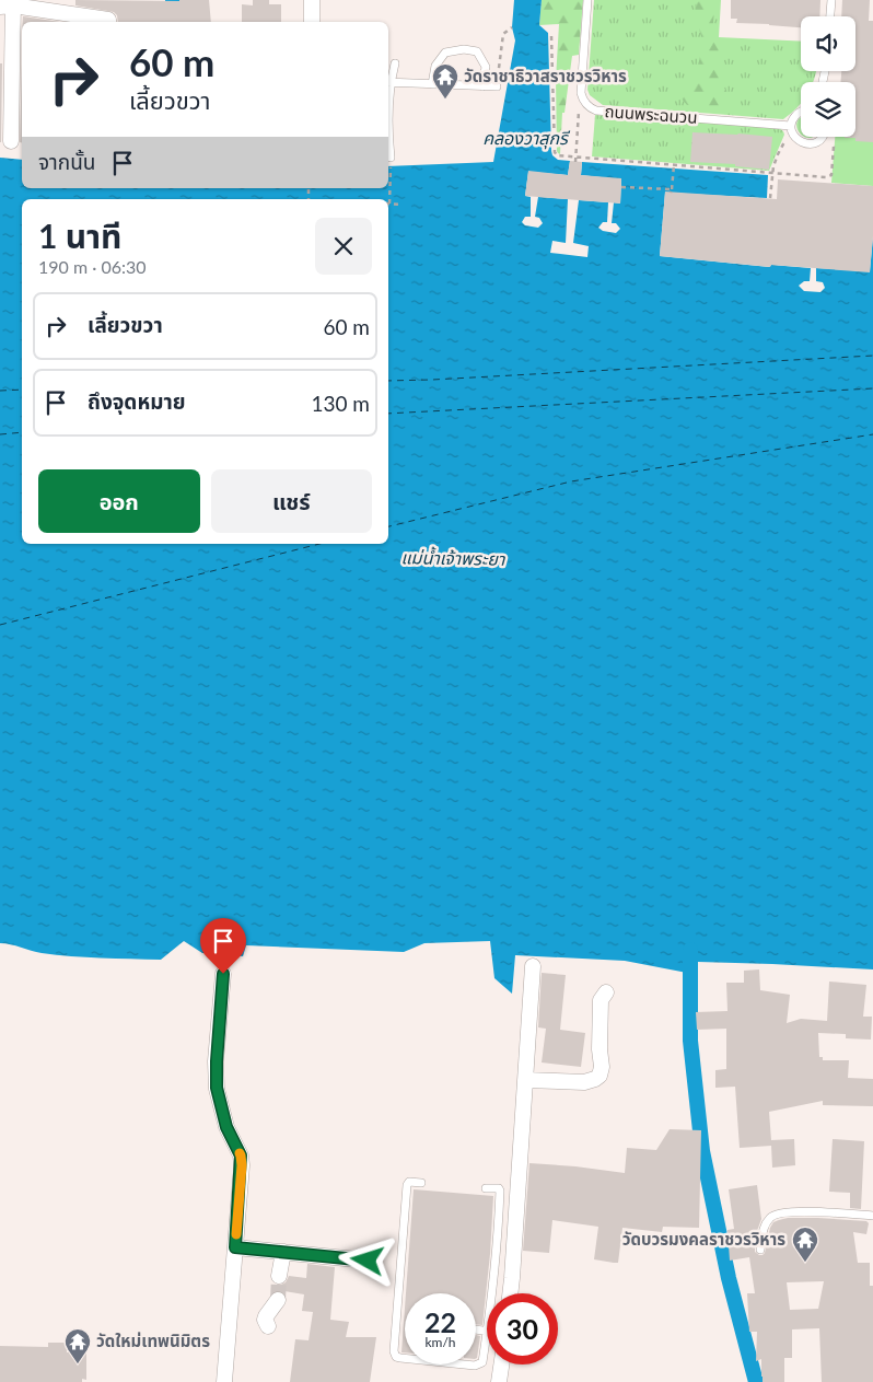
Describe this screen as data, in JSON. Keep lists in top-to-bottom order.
{
  "streets": {
    "lane": ["ถนนพระฉนวน"]
  },
  "water": ["คลองวาสุกรี", "แม่น้ำเจ้าพระยา"],
  "places": {
    "temple": ["วัดราชาธิวาสราชวรวิหาร", "วัดบวรมงคลราชวรวิหาร", "วัดใหม่เทพนิมิตร"]
  },
  "page": {
    "turn": ["60 m", "เลี้ยวขวา"],
    "then": "จากนั้น",
    "heading": ["1 นาที", "190 m · 06:30"],
    "list": [
      {
        "name": "เลี้ยวขวา",
        "value": "60 m"
      },
      {
        "name": "ถึงจุดหมาย",
        "value": "130 m"
      }
    ],
    "buttons": ["ออก", "แชร์"],
    "speed": "22 km/h",
    "limit": "30"
  }
}
